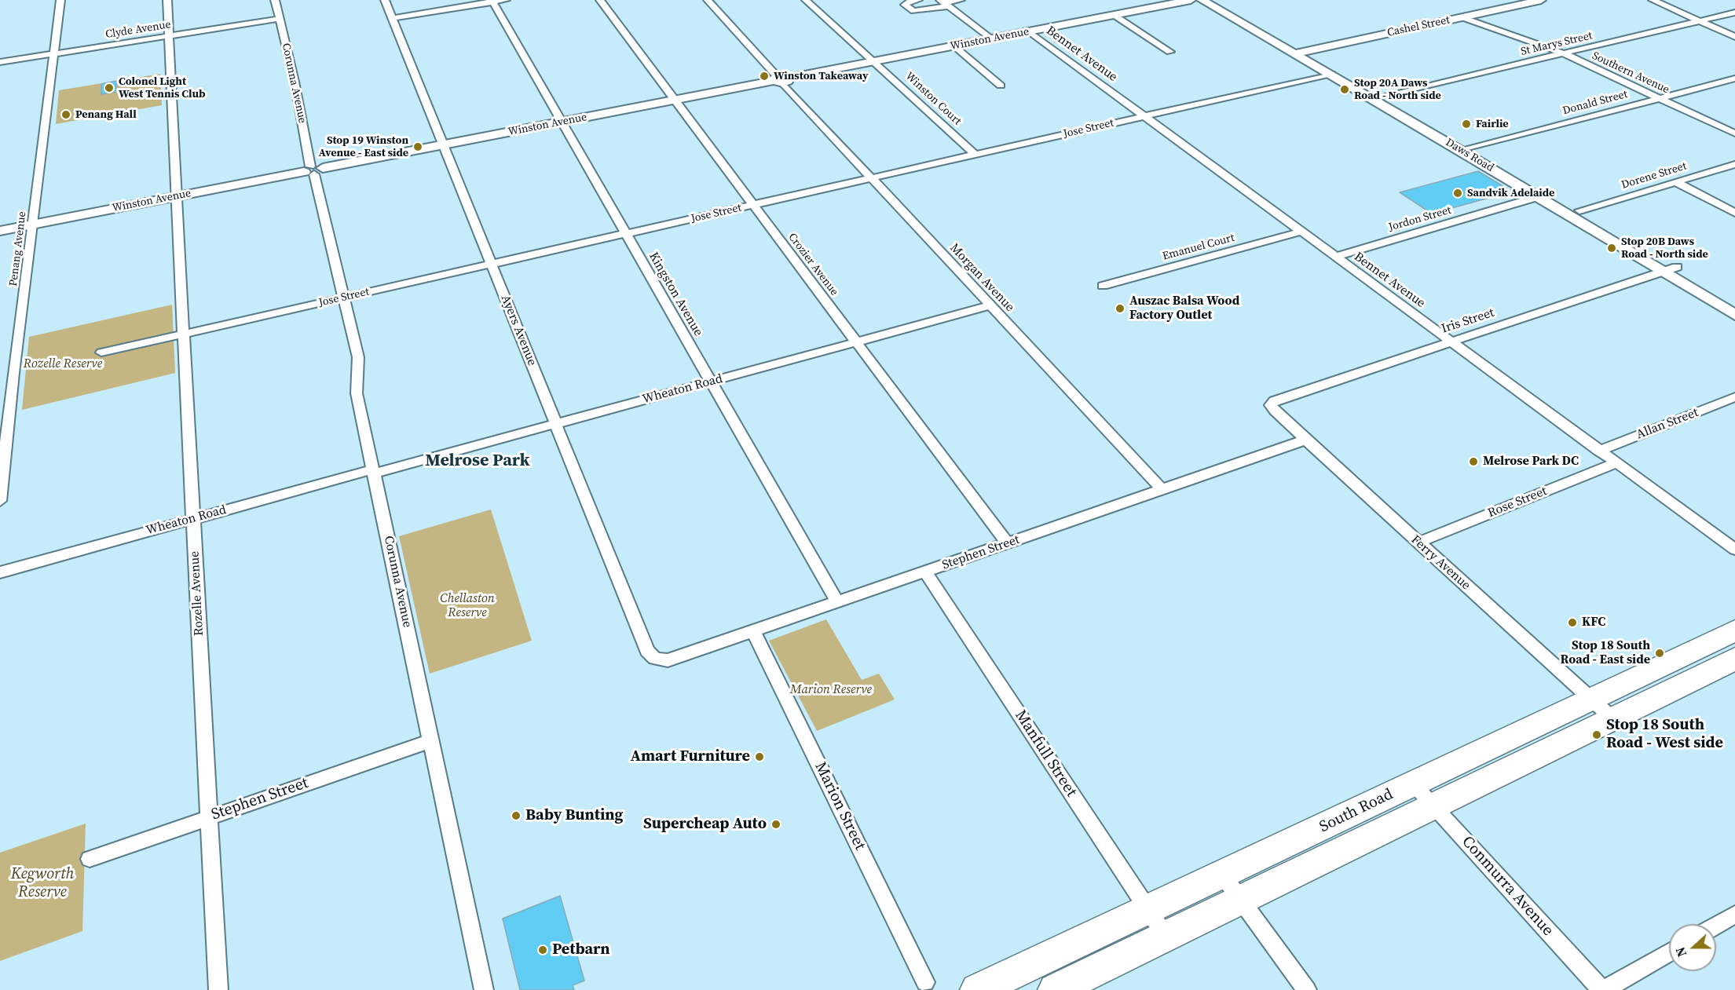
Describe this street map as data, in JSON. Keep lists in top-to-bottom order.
{
  "streets": {
    "highway": ["South Road"],
    "street": [
      "Cashel Street",
      "Clyde Avenue",
      "Winston Avenue",
      "St Marys Street",
      "Bennet Avenue",
      "Southern Avenue",
      "Corunna Avenue",
      "Winston Court",
      "Donald Street",
      "Jose Street",
      "Daws Road",
      "Dorene Street",
      "Jordon Street",
      "Emanuel Court",
      "Penang Avenue",
      "Crozier Avenue",
      "Morgan Avenue",
      "Kingston Avenue",
      "Iris Street",
      "Ayers Avenue",
      "Wheaton Road",
      "Allan Street",
      "Rose Street",
      "Stephen Street",
      "Ferry Avenue",
      "Rozelle Avenue",
      "Manfull Street",
      "Marion Street",
      "Conmurra Avenue"
    ]
  },
  "crossings": [
    ["Cashel Street", "Southern Avenue"],
    ["Cashel Street", "Daws Road"],
    ["Clyde Avenue", "Corunna Avenue"],
    ["Clyde Avenue", "Penang Avenue"],
    ["Clyde Avenue", "Rozelle Avenue"],
    ["Winston Avenue", "Bennet Avenue"],
    ["Winston Avenue", "Corunna Avenue"],
    ["Winston Avenue", "Winston Court"],
    ["Winston Avenue", "Penang Avenue"],
    ["Winston Avenue", "Crozier Avenue"],
    ["Winston Avenue", "Morgan Avenue"],
    ["Winston Avenue", "Kingston Avenue"],
    ["Winston Avenue", "Ayers Avenue"],
    ["Winston Avenue", "Rozelle Avenue"],
    ["St Marys Street", "Southern Avenue"],
    ["St Marys Street", "Daws Road"],
    ["Bennet Avenue", "Jose Street"],
    ["Bennet Avenue", "Jordon Street"],
    ["Bennet Avenue", "Emanuel Court"],
    ["Bennet Avenue", "Iris Street"],
    ["Bennet Avenue", "Allan Street"],
    ["Bennet Avenue", "Rose Street"],
    ["Southern Avenue", "Donald Street"],
    ["Corunna Avenue", "Jose Street"],
    ["Corunna Avenue", "Wheaton Road"],
    ["Corunna Avenue", "Stephen Street"],
    ["Winston Court", "Jose Street"],
    ["Donald Street", "Daws Road"],
    ["Jose Street", "Daws Road"],
    ["Jose Street", "Crozier Avenue"],
    ["Jose Street", "Morgan Avenue"],
    ["Jose Street", "Kingston Avenue"],
    ["Jose Street", "Ayers Avenue"],
    ["Jose Street", "Rozelle Avenue"],
    ["Daws Road", "Dorene Street"],
    ["Daws Road", "Jordon Street"],
    ["Daws Road", "Iris Street"],
    ["Crozier Avenue", "Wheaton Road"],
    ["Crozier Avenue", "Stephen Street"],
    ["Morgan Avenue", "Wheaton Road"],
    ["Morgan Avenue", "Stephen Street"],
    ["Kingston Avenue", "Wheaton Road"],
    ["Kingston Avenue", "Stephen Street"],
    ["Iris Street", "Ferry Avenue"],
    ["Ayers Avenue", "Wheaton Road"],
    ["Ayers Avenue", "Stephen Street"],
    ["Wheaton Road", "Rozelle Avenue"],
    ["Rose Street", "Ferry Avenue"],
    ["Stephen Street", "Ferry Avenue"],
    ["Stephen Street", "Rozelle Avenue"],
    ["Stephen Street", "Manfull Street"],
    ["Stephen Street", "Marion Street"],
    ["Ferry Avenue", "South Road"],
    ["Manfull Street", "South Road"],
    ["South Road", "Conmurra Avenue"]
  ],
  "districts": ["Melrose Park"],
  "parks": [
    "Rozelle Reserve",
    "Chellaston Reserve",
    "Marion Reserve",
    "Kegworth Reserve"
  ],
  "places": [
    "Winston Takeaway",
    "Colonel Light West Tennis Club",
    "Stop 20A Daws Road - North side",
    "Penang Hall",
    "Fairlie",
    "Stop 19 Winston Avenue - East side",
    "Sandvik Adelaide",
    "Stop 20B Daws Road - North side",
    "Auszac Balsa Wood Factory Outlet",
    "Melrose Park DC",
    "KFC",
    "Stop 18 South Road - East side",
    "Stop 18 South Road - West side",
    "Amart Furniture",
    "Baby Bunting",
    "Supercheap Auto",
    "Petbarn"
  ],
  "north": "left"
}
